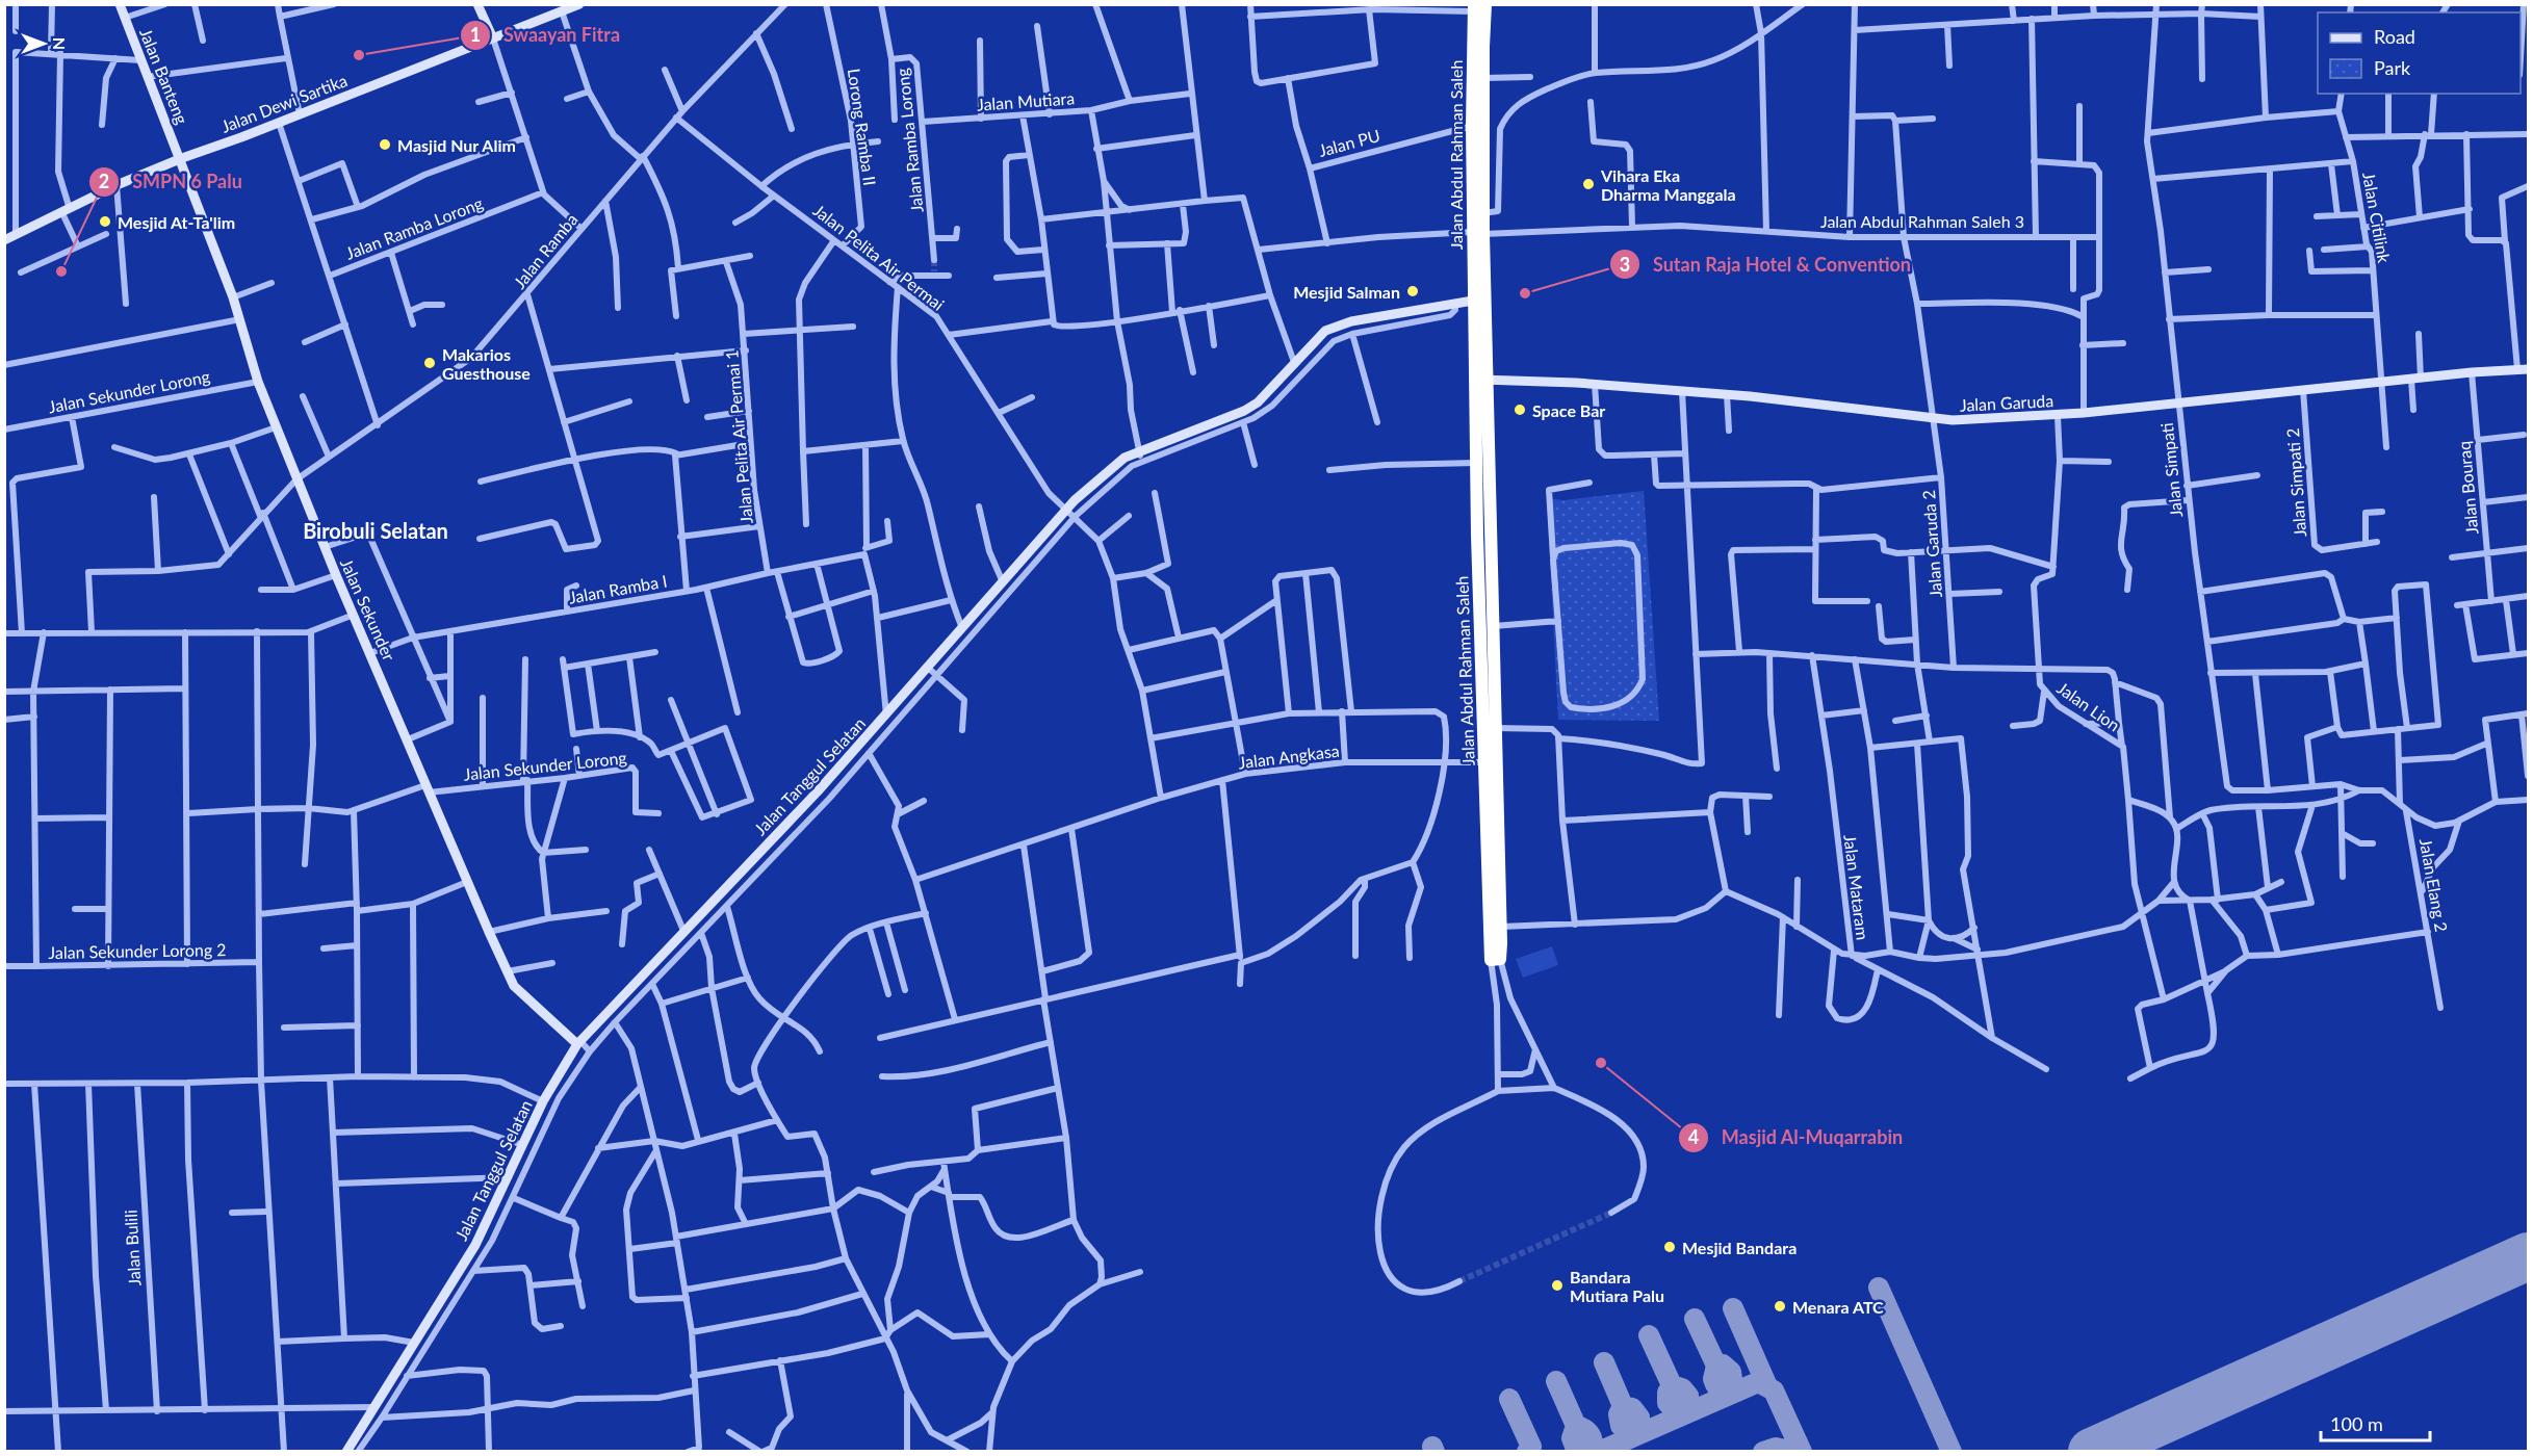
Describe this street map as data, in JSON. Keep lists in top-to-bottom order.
{
  "streets": {
    "highway": ["Jalan Abdul Rahman Saleh"],
    "street": [
      "Jalan Banteng",
      "Jalan Mutiara",
      "Jalan Dewi Sartika",
      "Lorong Ramba II",
      "Jalan Ramba Lorong",
      "Jalan PU",
      "Jalan Citilink",
      "Jalan Abdul Rahman Saleh 3",
      "Jalan Ramba",
      "Jalan Pelita Air Permai",
      "Jalan Sekunder Lorong",
      "Jalan Garuda",
      "Jalan Pelita Air Permai 1",
      "Jalan Simpati",
      "Jalan Simpati 2",
      "Jalan Bouraq",
      "Jalan Garuda 2",
      "Jalan Ramba I",
      "Jalan Sekunder",
      "Jalan Lion",
      "Jalan Angkasa",
      "Jalan Tanggul Selatan",
      "Jalan Elang 2",
      "Jalan Mataram",
      "Jalan Sekunder Lorong 2",
      "Jalan Bulili"
    ]
  },
  "crossings": [
    ["Jalan Banteng", "Jalan Dewi Sartika"],
    ["Jalan Banteng", "Jalan Sekunder"],
    ["Jalan Mutiara", "Jalan Ramba Lorong"],
    ["Jalan Dewi Sartika", "Jalan Ramba Lorong"],
    ["Jalan Dewi Sartika", "Jalan Sekunder"],
    ["Lorong Ramba II", "Jalan Pelita Air Permai"],
    ["Jalan Ramba Lorong", "Jalan Ramba"],
    ["Jalan PU", "Jalan Abdul Rahman Saleh"],
    ["Jalan Abdul Rahman Saleh", "Jalan Abdul Rahman Saleh 3"],
    ["Jalan Abdul Rahman Saleh", "Jalan Garuda"],
    ["Jalan Abdul Rahman Saleh", "Jalan Angkasa"],
    ["Jalan Abdul Rahman Saleh", "Jalan Tanggul Selatan"],
    ["Jalan Citilink", "Jalan Garuda"],
    ["Jalan Abdul Rahman Saleh 3", "Jalan Garuda 2"],
    ["Jalan Ramba", "Jalan Pelita Air Permai"],
    ["Jalan Ramba", "Jalan Sekunder"],
    ["Jalan Pelita Air Permai", "Jalan Tanggul Selatan"],
    ["Jalan Sekunder Lorong", "Jalan Sekunder"],
    ["Jalan Garuda", "Jalan Simpati"],
    ["Jalan Garuda", "Jalan Simpati 2"],
    ["Jalan Garuda", "Jalan Bouraq"],
    ["Jalan Garuda", "Jalan Garuda 2"],
    ["Jalan Sekunder", "Jalan Tanggul Selatan"]
  ],
  "districts": ["Birobuli Selatan"],
  "places": [
    "Swaayan Fitra",
    "Masjid Nur Alim",
    "Vihara Eka Dharma Manggala",
    "Mesjid At-Ta'lim",
    "SMPN 6 Palu",
    "Mesjid Salman",
    "Sutan Raja Hotel & Convention",
    "Makarios Guesthouse",
    "Space Bar",
    "Masjid Al-Muqarrabin",
    "Mesjid Bandara",
    "Bandara Mutiara Palu",
    "Menara ATC"
  ],
  "legend": ["Road", "Park"],
  "scale_bar": "100 m",
  "north": "right"
}
